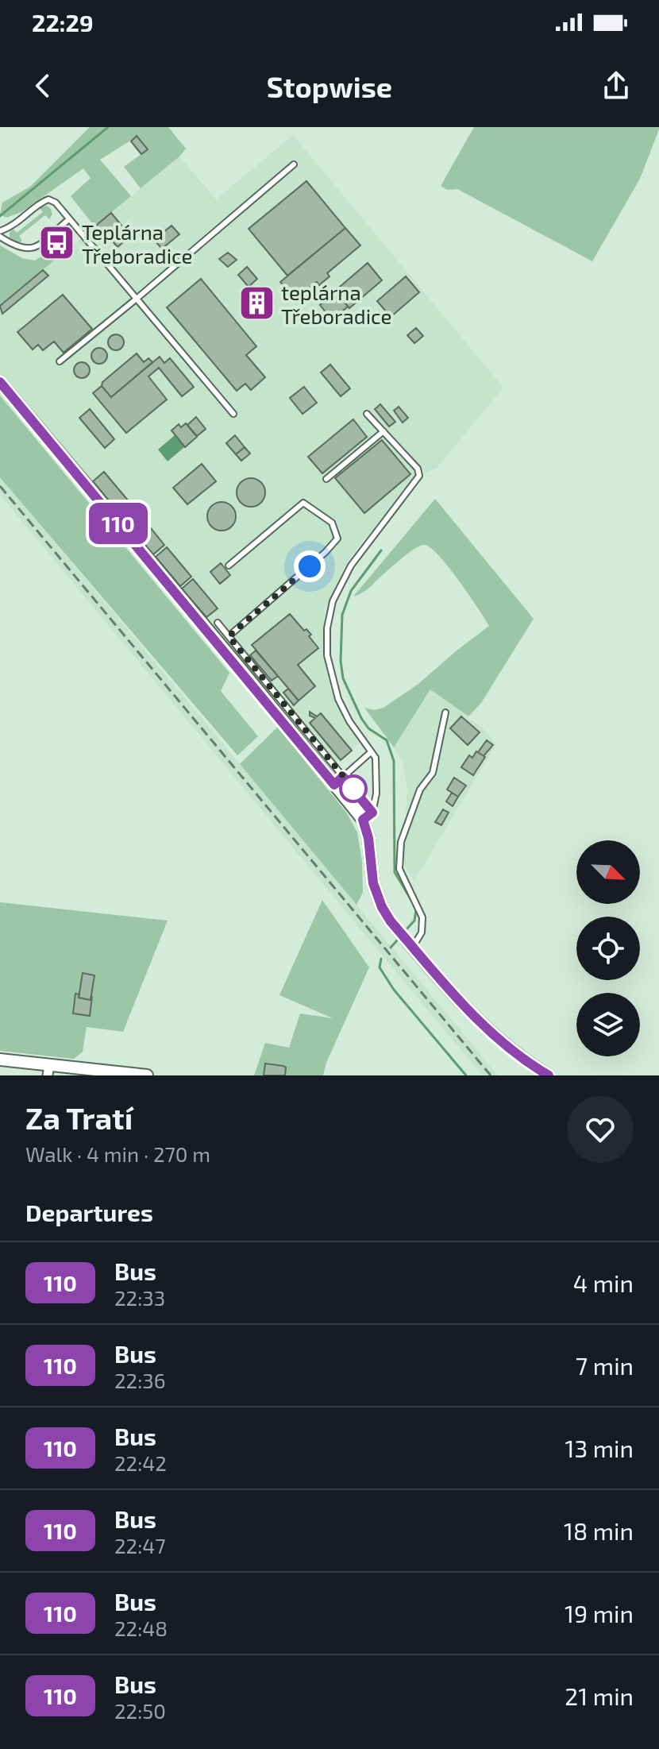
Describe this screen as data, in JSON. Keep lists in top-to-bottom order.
{
  "places": {
    "bus stop": ["Teplárna Třeboradice"],
    "building": ["teplárna Třeboradice"]
  },
  "lines": ["bus line 110"],
  "north": "bottom right",
  "page": {
    "status": "22:29",
    "header": "Stopwise",
    "on_map": "110",
    "heading": [
      ["Za Tratí", "Walk · 4 min · 270 m"],
      "Departures"
    ],
    "list": [
      {
        "mark": "110",
        "name": "Bus",
        "note": "22:33",
        "value": "4 min"
      },
      {
        "mark": "110",
        "name": "Bus",
        "note": "22:36",
        "value": "7 min"
      },
      {
        "mark": "110",
        "name": "Bus",
        "note": "22:42",
        "value": "13 min"
      },
      {
        "mark": "110",
        "name": "Bus",
        "note": "22:47",
        "value": "18 min"
      },
      {
        "mark": "110",
        "name": "Bus",
        "note": "22:48",
        "value": "19 min"
      },
      {
        "mark": "110",
        "name": "Bus",
        "note": "22:50",
        "value": "21 min"
      }
    ]
  }
}
